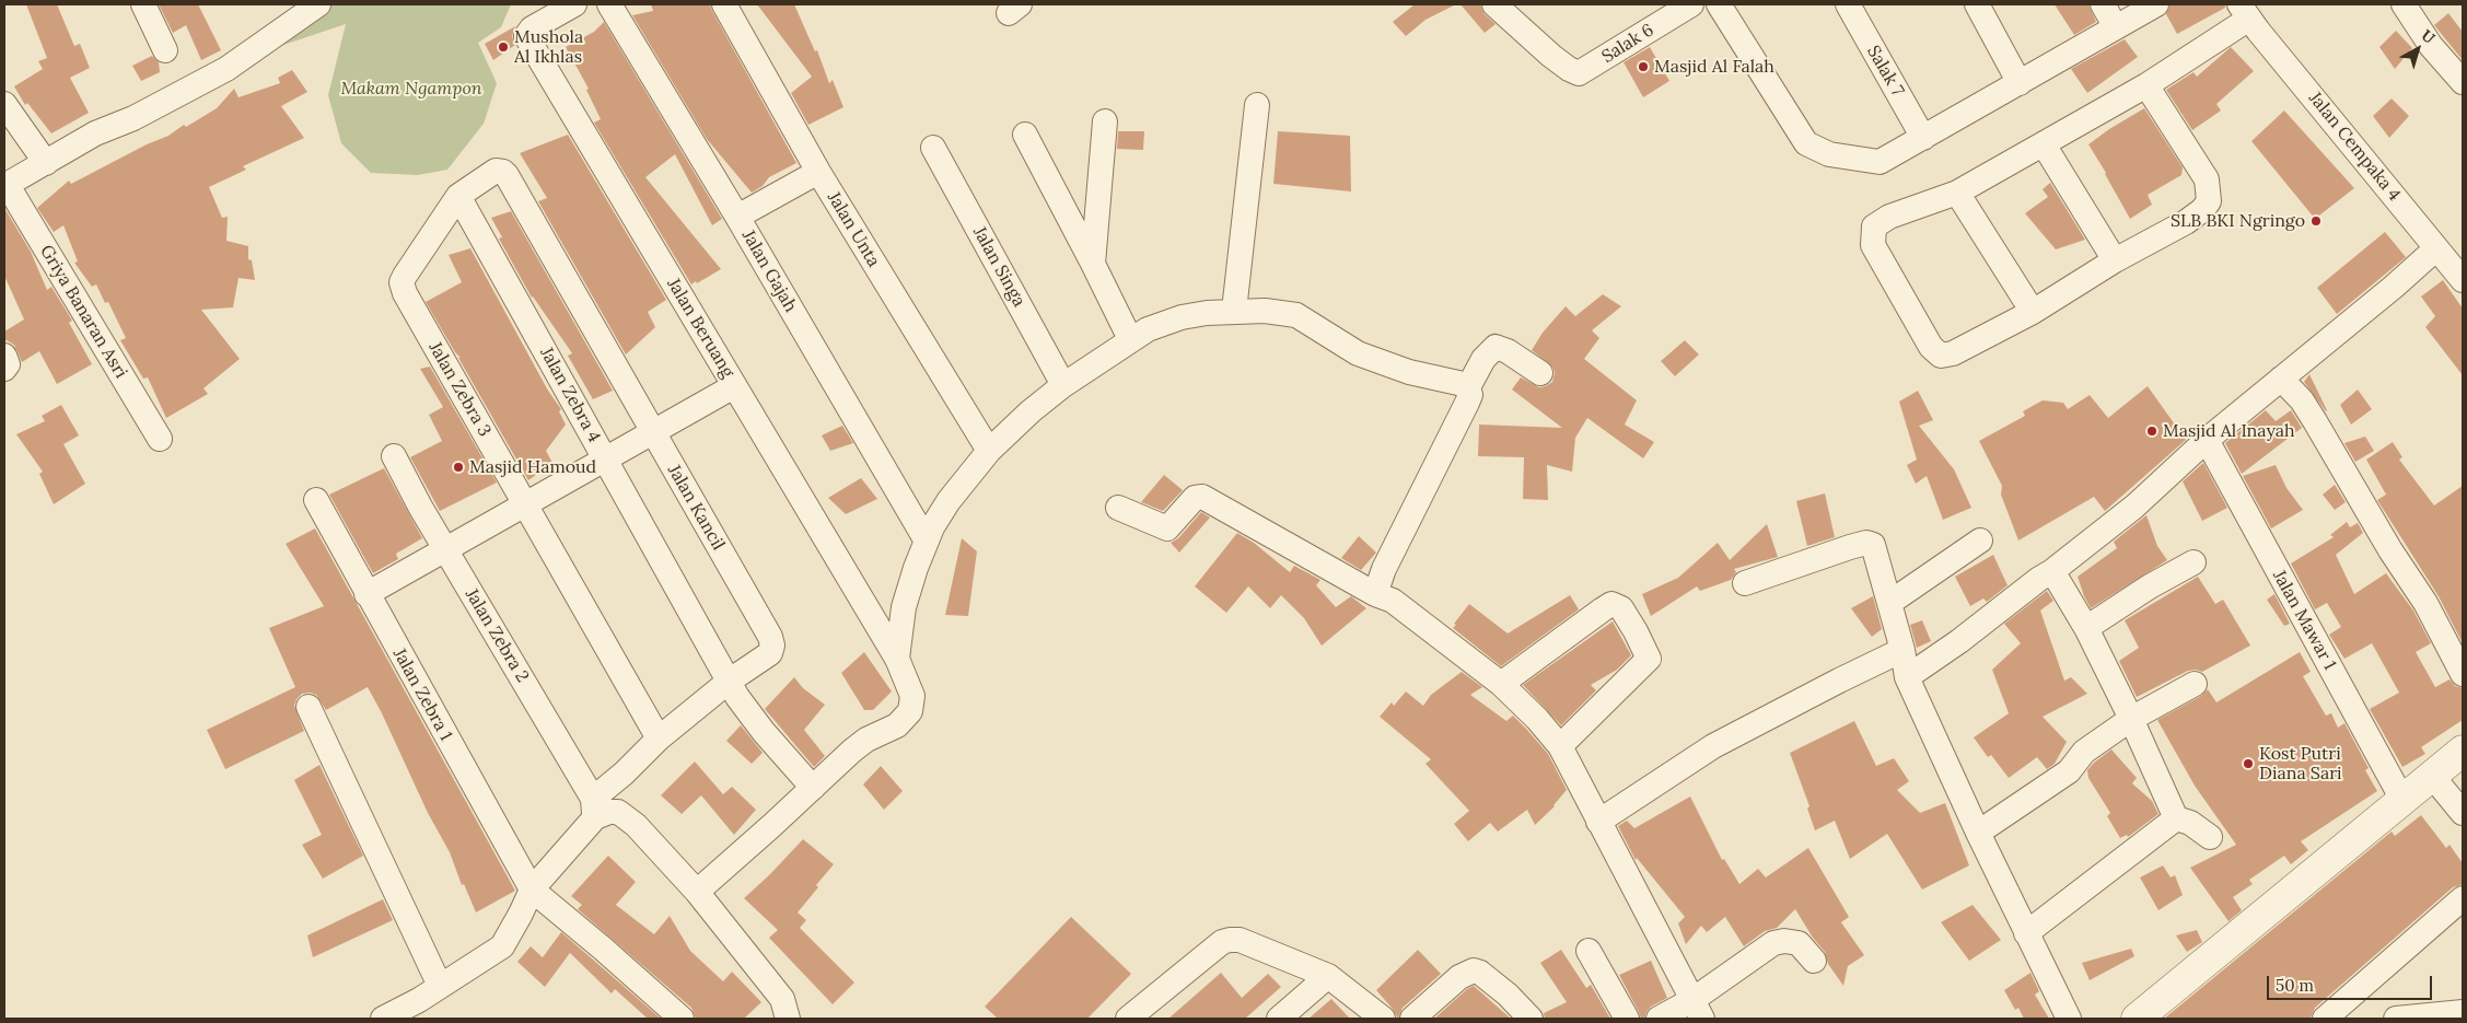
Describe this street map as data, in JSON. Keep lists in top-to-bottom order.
{
  "streets": {
    "street": [
      "Salak 6",
      "Salak 7",
      "Jalan Cempaka 4",
      "Jalan Unta",
      "Jalan Singa",
      "Jalan Gajah",
      "Griya Banaran Asri",
      "Jalan Beruang",
      "Jalan Zebra 3",
      "Jalan Zebra 4",
      "Jalan Kancil",
      "Jalan Mawar 1",
      "Jalan Zebra 2",
      "Jalan Zebra 1"
    ]
  },
  "crossings": [
    ["Jalan Beruang", "Jalan Zebra 4"],
    ["Jalan Zebra 3", "Jalan Zebra 4"],
    ["Jalan Zebra 3", "Jalan Kancil"],
    ["Jalan Zebra 4", "Jalan Kancil"],
    ["Jalan Kancil", "Jalan Zebra 2"],
    ["Jalan Kancil", "Jalan Zebra 1"]
  ],
  "parks": ["Makam Ngampon"],
  "places": [
    "Mushola Al Ikhlas",
    "Masjid Al Falah",
    "SLB BKI Ngringo",
    "Masjid Al Inayah",
    "Masjid Hamoud",
    "Kost Putri Diana Sari"
  ],
  "scale_bar": "50 m",
  "north": "top right"
}
